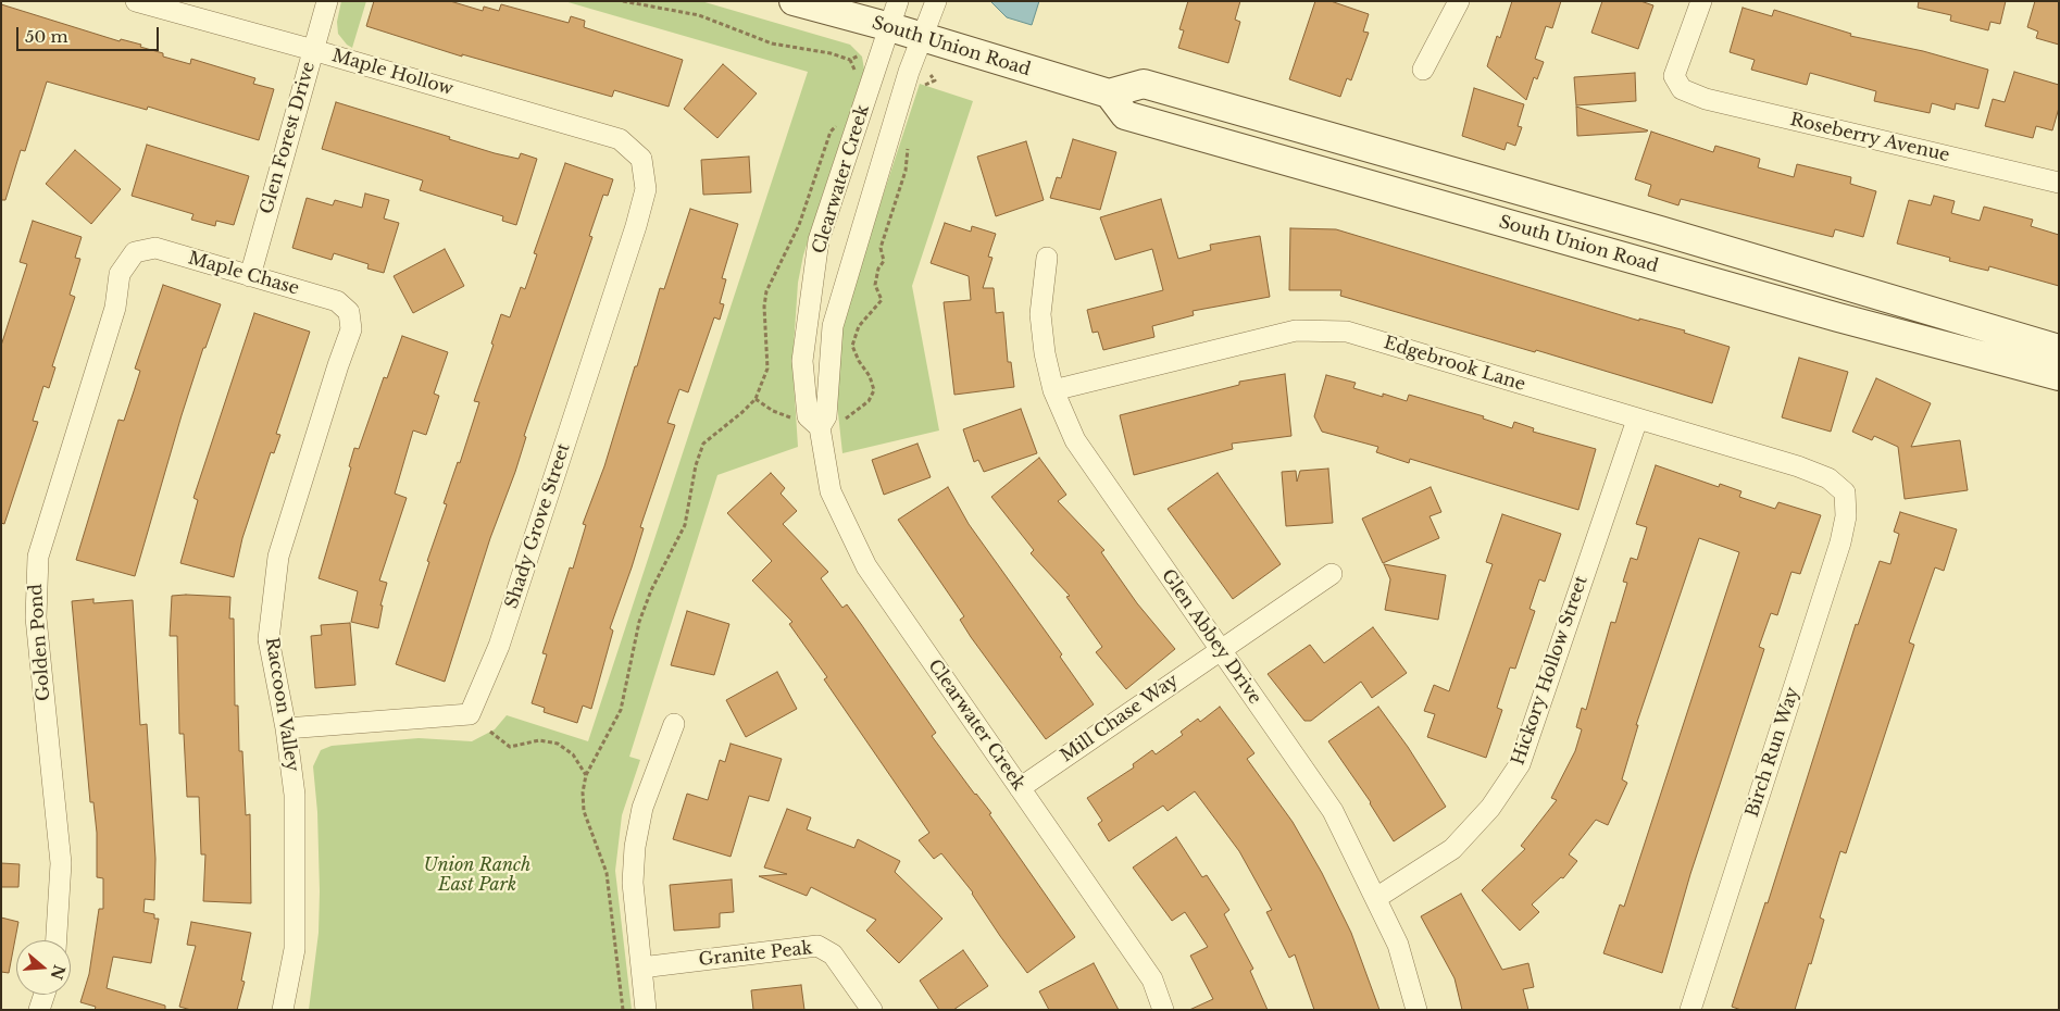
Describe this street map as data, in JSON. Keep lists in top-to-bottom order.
{
  "streets": {
    "street": [
      "South Union Road",
      "Maple Hollow",
      "Glen Forest Drive",
      "Roseberry Avenue",
      "Clearwater Creek",
      "Maple Chase",
      "Edgebrook Lane",
      "Shady Grove Street",
      "Glen Abbey Drive",
      "Golden Pond",
      "Hickory Hollow Street",
      "Raccoon Valley",
      "Mill Chase Way",
      "Birch Run Way",
      "Granite Peak"
    ]
  },
  "crossings": [
    ["South Union Road", "Clearwater Creek"],
    ["Maple Hollow", "Glen Forest Drive"],
    ["Maple Hollow", "Shady Grove Street"],
    ["Glen Forest Drive", "Maple Chase"],
    ["Clearwater Creek", "Mill Chase Way"],
    ["Maple Chase", "Golden Pond"],
    ["Maple Chase", "Raccoon Valley"],
    ["Edgebrook Lane", "Glen Abbey Drive"],
    ["Edgebrook Lane", "Hickory Hollow Street"],
    ["Edgebrook Lane", "Birch Run Way"],
    ["Shady Grove Street", "Raccoon Valley"],
    ["Glen Abbey Drive", "Hickory Hollow Street"],
    ["Glen Abbey Drive", "Mill Chase Way"]
  ],
  "parks": ["Union Ranch East Park"],
  "scale_bar": "50 m",
  "north": "right"
}
